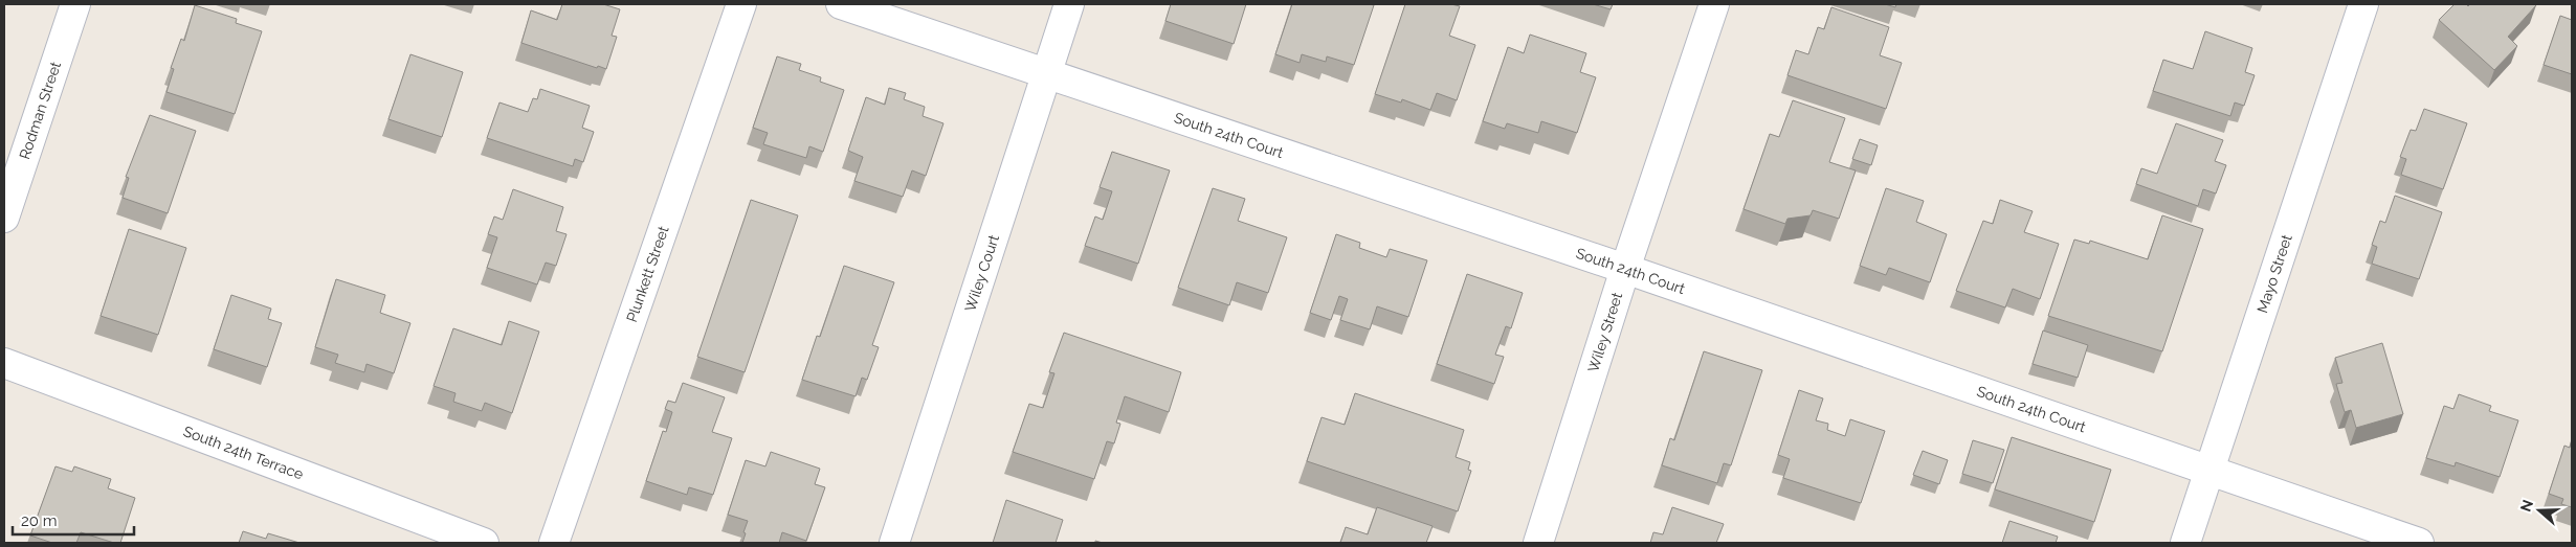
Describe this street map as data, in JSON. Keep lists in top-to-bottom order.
{
  "streets": {
    "street": [
      "Rodman Street",
      "South 24th Court",
      "Mayo Street",
      "Plunkett Street",
      "Wiley Court",
      "Wiley Street",
      "South 24th Terrace"
    ]
  },
  "crossings": [
    ["South 24th Court", "Mayo Street"],
    ["South 24th Court", "Wiley Court"],
    ["South 24th Court", "Wiley Street"]
  ],
  "scale_bar": "20 m",
  "north": "left"
}
